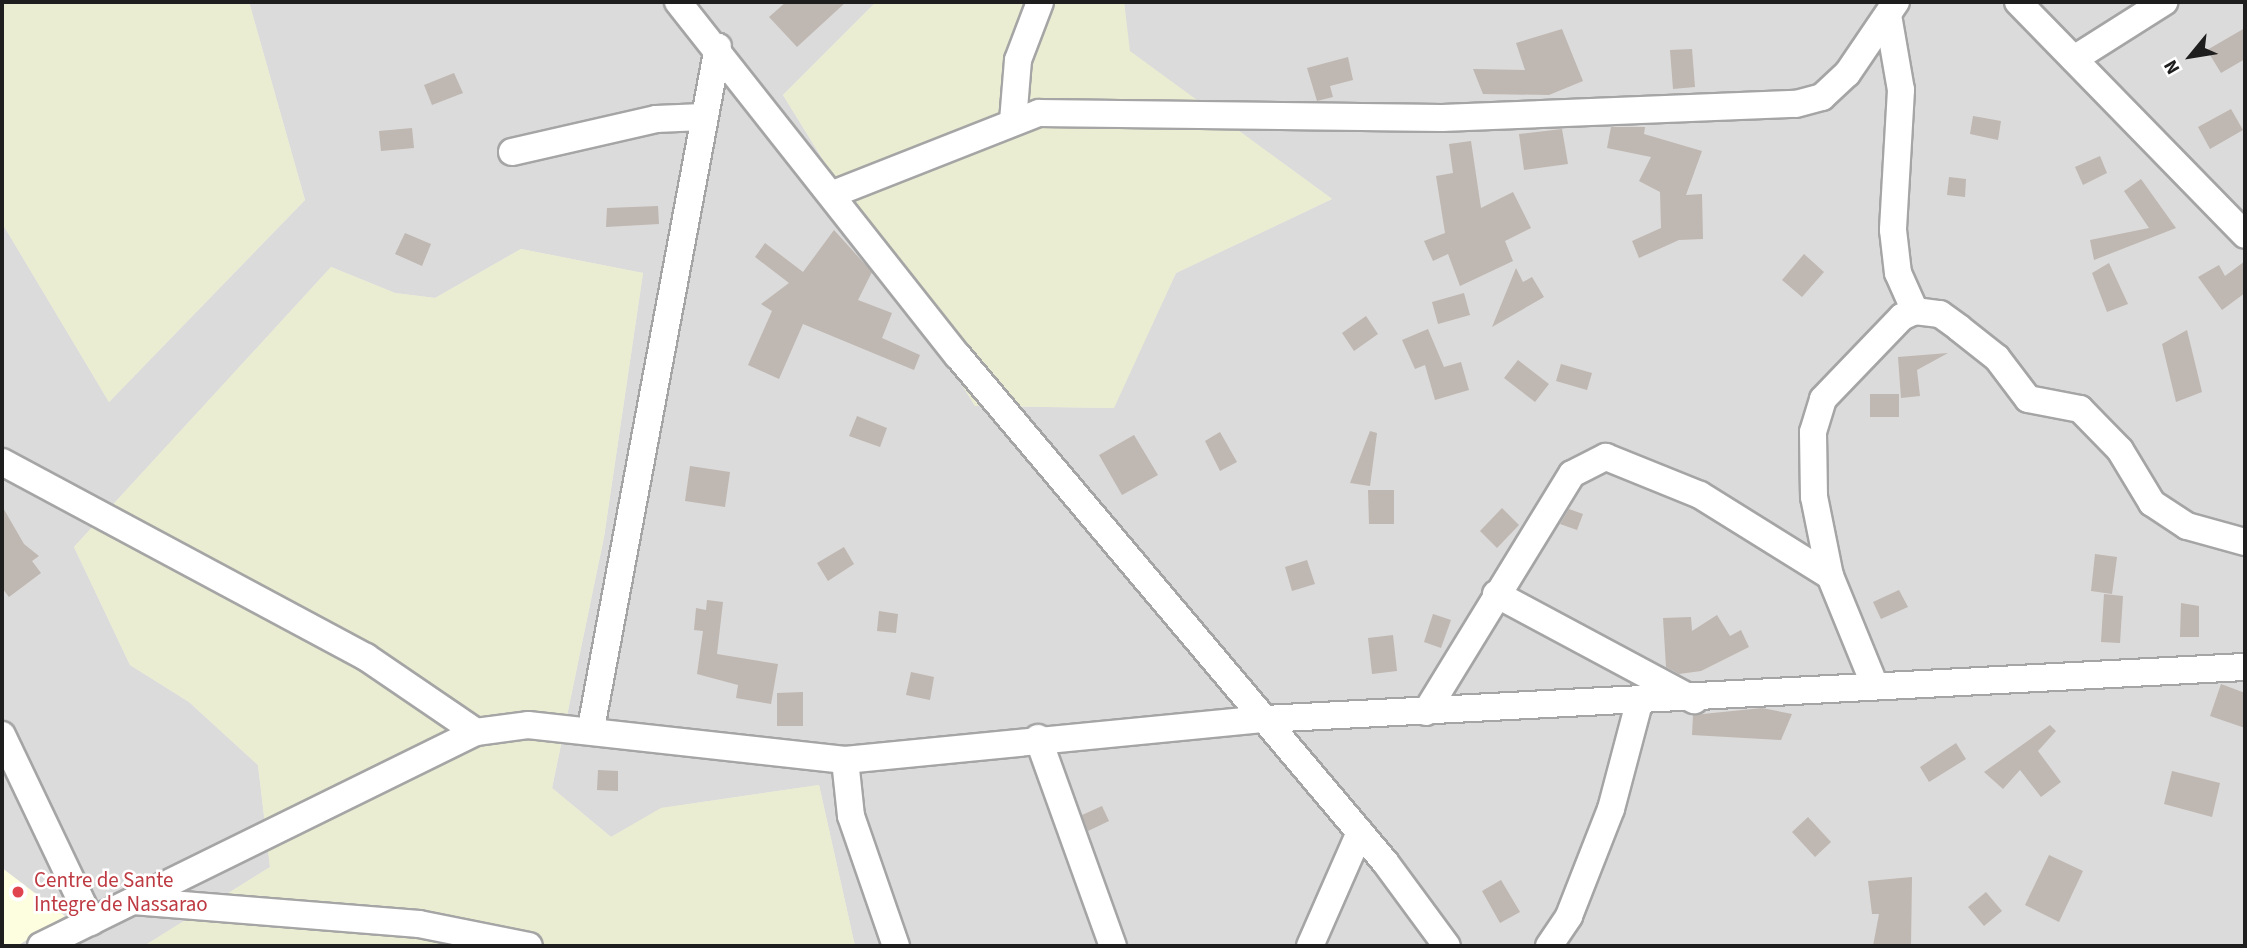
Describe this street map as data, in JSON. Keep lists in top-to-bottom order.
{
  "places": ["Centre de Sante Integre de Nassarao"],
  "north": "bottom left"
}
